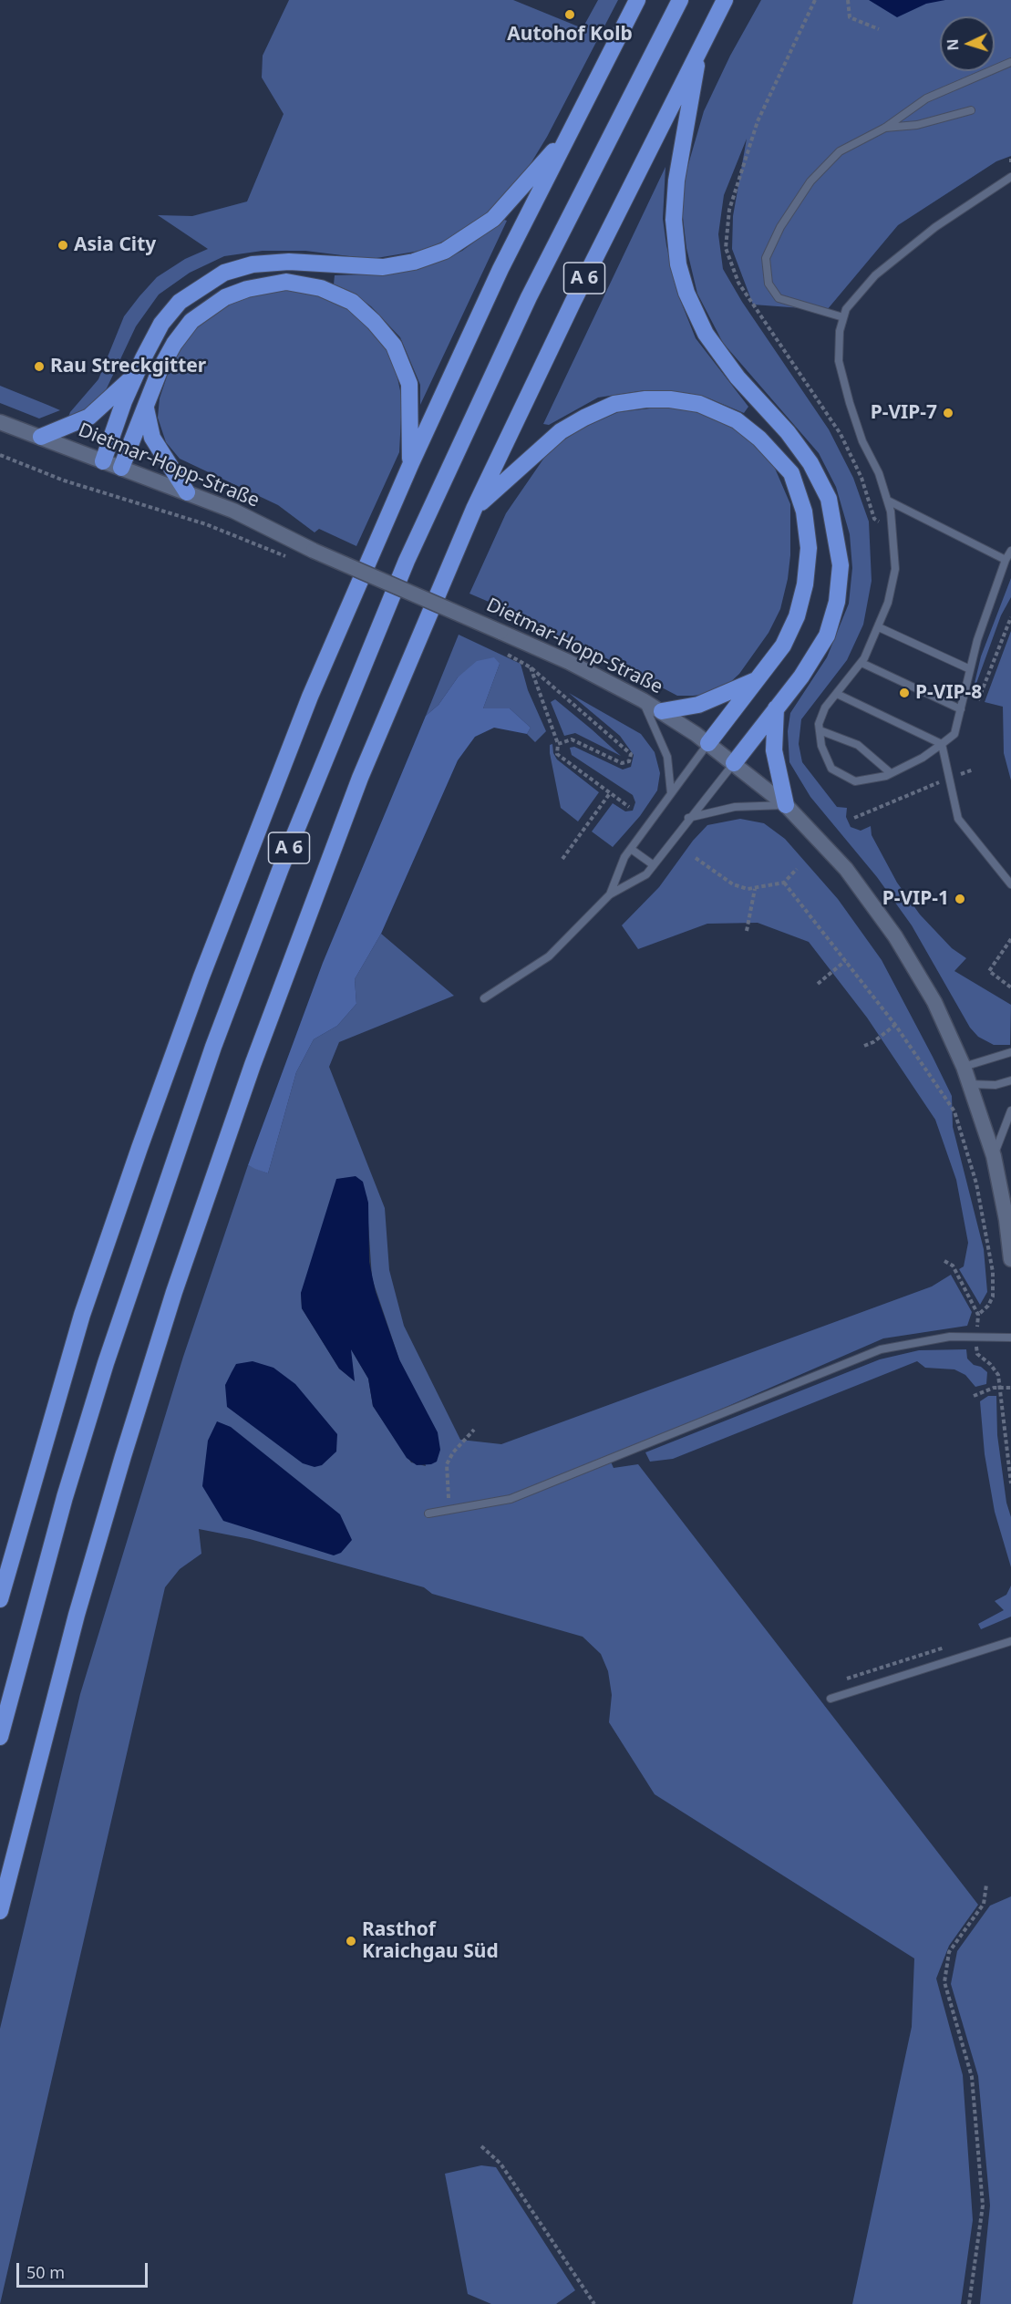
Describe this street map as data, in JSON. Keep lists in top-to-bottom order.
{
  "streets": {
    "highway": ["A 6"],
    "street": ["Dietmar-Hopp-Straße"]
  },
  "places": [
    "Autohof Kolb",
    "Asia City",
    "Rau Streckgitter",
    "P-VIP-7",
    "P-VIP-8",
    "P-VIP-1",
    "Rasthof Kraichgau Süd"
  ],
  "scale_bar": "50 m",
  "north": "left"
}
